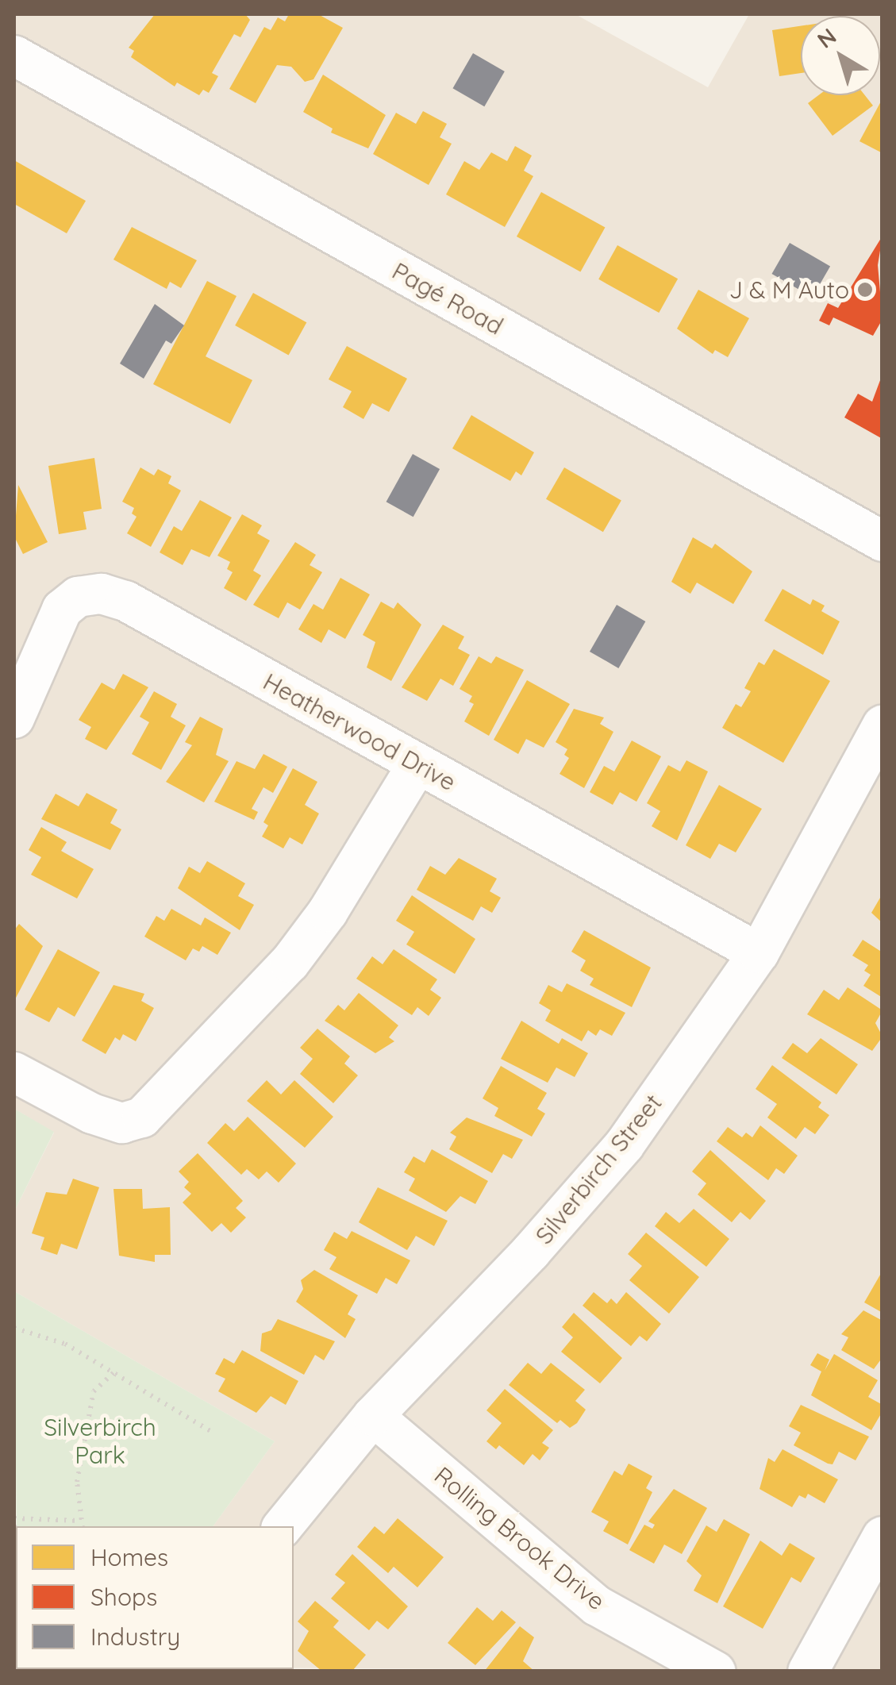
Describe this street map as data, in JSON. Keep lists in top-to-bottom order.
{
  "streets": {
    "street": [
      "Pagé Road",
      "Heatherwood Drive",
      "Silverbirch Street",
      "Rolling Brook Drive"
    ]
  },
  "crossings": [
    ["Heatherwood Drive", "Silverbirch Street"],
    ["Silverbirch Street", "Rolling Brook Drive"]
  ],
  "parks": ["Silverbirch Park"],
  "places": ["J & M Auto"],
  "legend": ["Homes", "Shops", "Industry"],
  "north": "top left"
}
